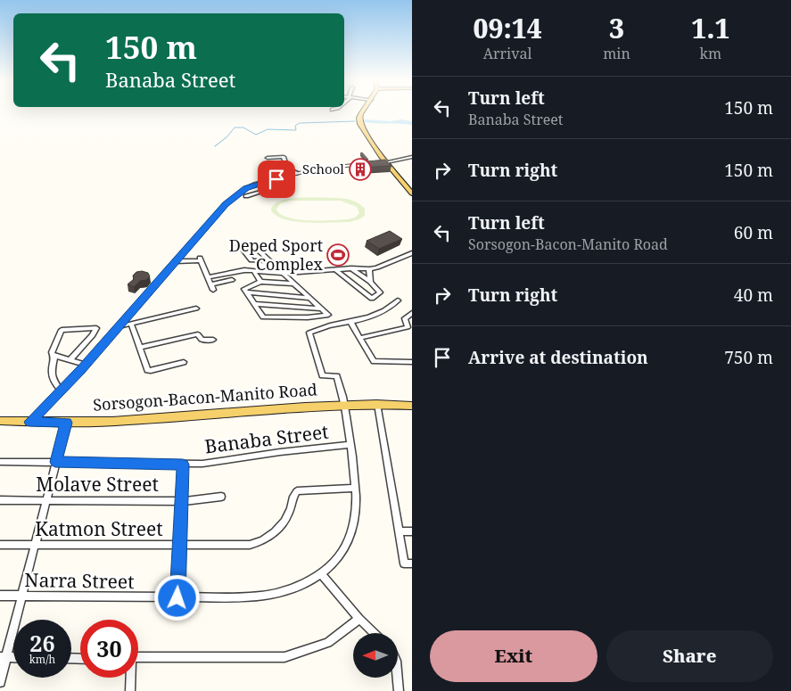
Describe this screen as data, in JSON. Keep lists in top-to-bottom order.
{
  "streets": {
    "main road": ["Sorsogon-Bacon-Manito Road"],
    "street": [
      "Banaba Street",
      "Molave Street",
      "Katmon Street",
      "Narra Street"
    ]
  },
  "crossings": [
    ["Sorsogon-Bacon-Manito Road", "Narra Street"],
    ["Banaba Street", "Narra Street"],
    ["Katmon Street", "Narra Street"]
  ],
  "places": {
    "building": ["School"],
    "sports": ["Deped Sport Complex"]
  },
  "north": "left",
  "page": {
    "eta": [
      "09:14",
      "Arrival",
      "3",
      "min",
      "1.1",
      "km"
    ],
    "turn": ["150 m", "Banaba Street"],
    "list": [
      {
        "name": "Turn left",
        "note": "Banaba Street",
        "value": "150 m"
      },
      {
        "name": "Turn right",
        "value": "150 m"
      },
      {
        "name": "Turn left",
        "note": "Sorsogon-Bacon-Manito Road",
        "value": "60 m"
      },
      {
        "name": "Turn right",
        "value": "40 m"
      },
      {
        "name": "Arrive at destination",
        "value": "750 m"
      }
    ],
    "speed": "26 km/h",
    "limit": "30",
    "buttons": ["Exit", "Share"]
  }
}
